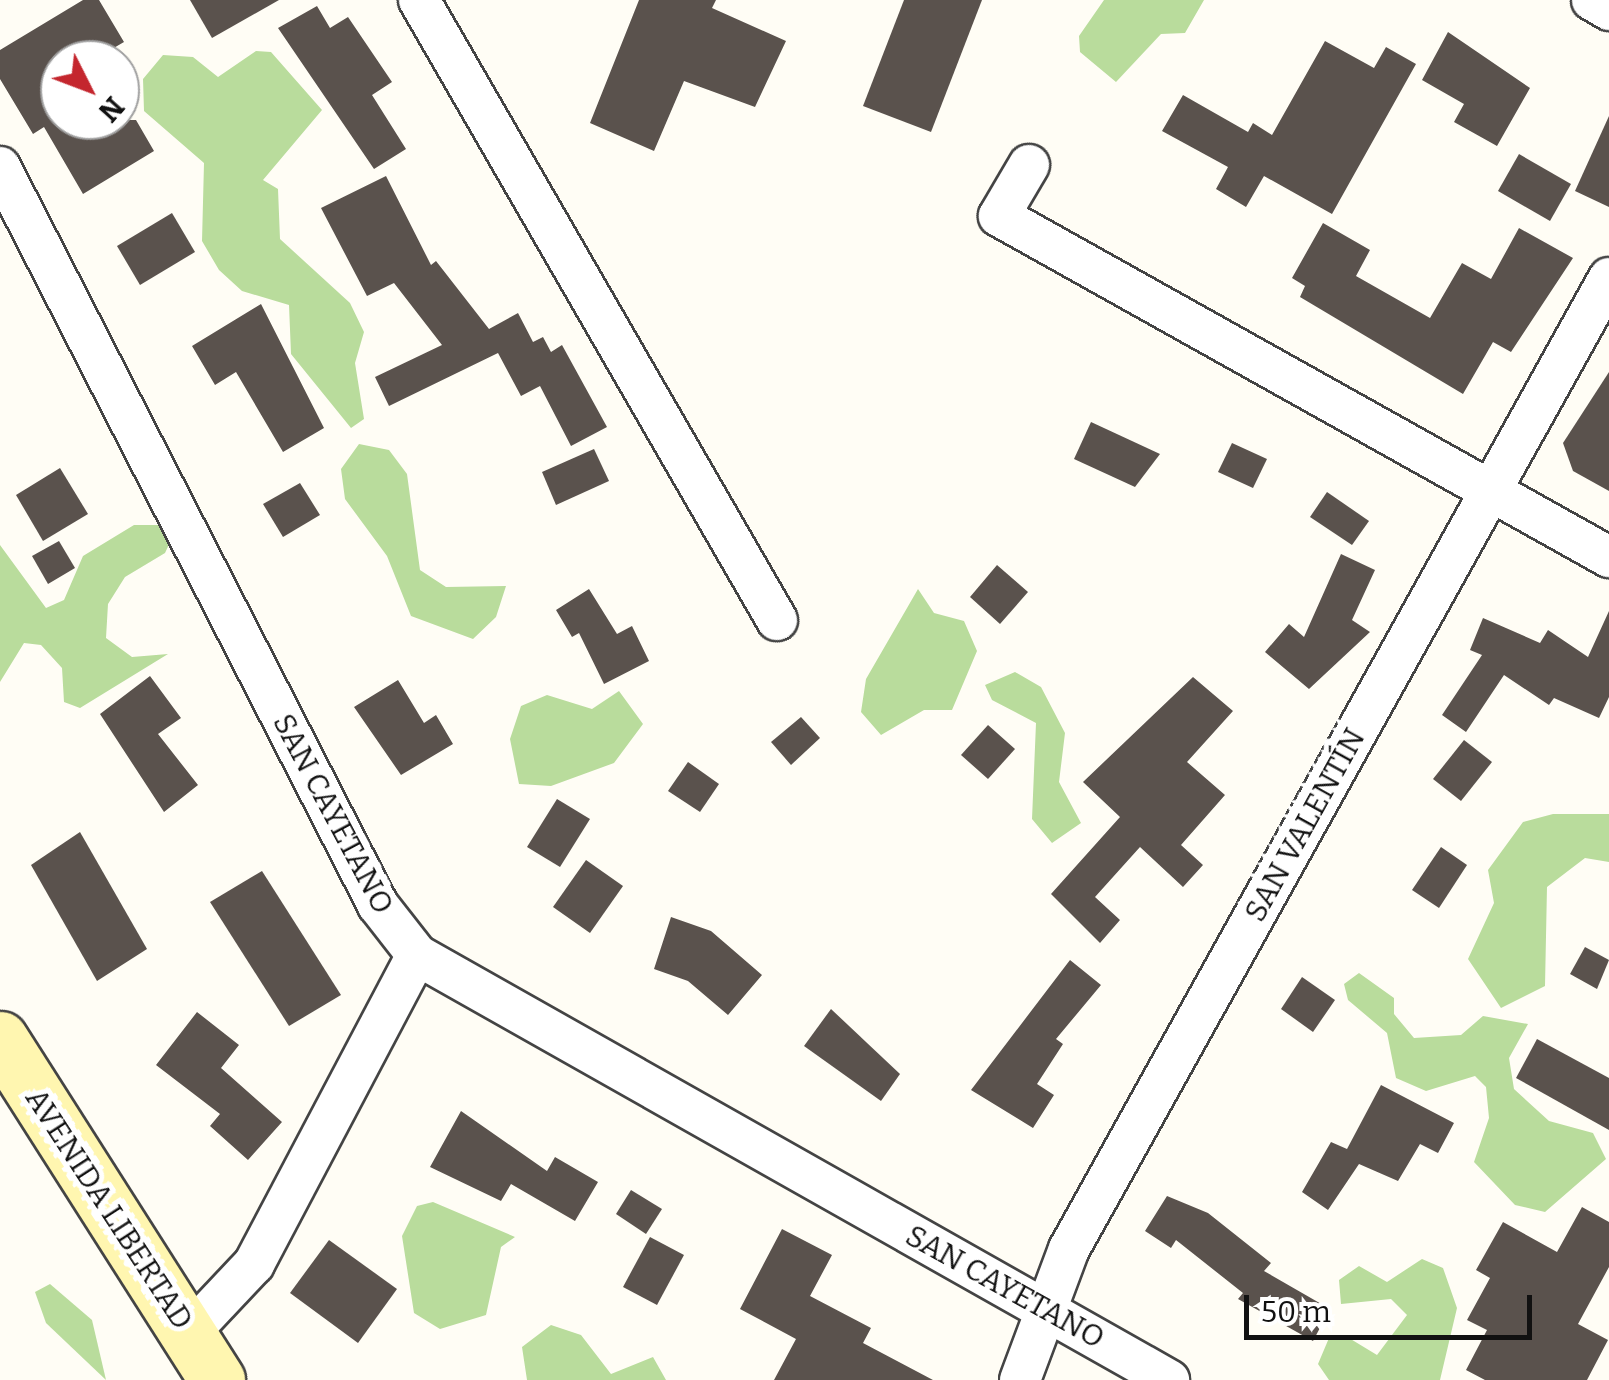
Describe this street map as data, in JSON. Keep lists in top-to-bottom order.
{
  "streets": {
    "main road": ["AVENIDA LIBERTAD"],
    "street": ["SAN CAYETANO", "SAN VALENTÍN"]
  },
  "crossings": [
    ["SAN CAYETANO", "SAN VALENTÍN"]
  ],
  "scale_bar": "50 m",
  "north": "bottom right"
}
